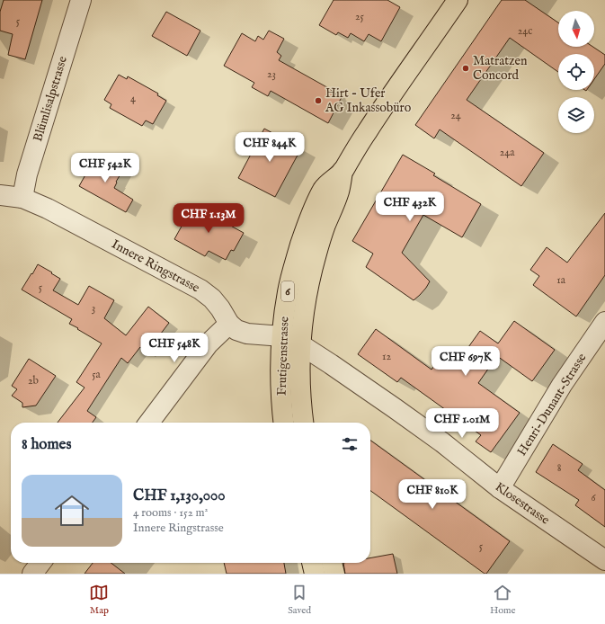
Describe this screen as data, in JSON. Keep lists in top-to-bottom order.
{
  "streets": {
    "main road": ["6", "Frutigenstrasse"],
    "street": [
      "Blümlisalpstrasse",
      "Innere Ringstrasse",
      "Henri-Dunant-Strasse",
      "Klosestrasse"
    ]
  },
  "crossings": [
    ["Blümlisalpstrasse", "Innere Ringstrasse"],
    ["Frutigenstrasse", "Klosestrasse"],
    ["Henri-Dunant-Strasse", "Klosestrasse"]
  ],
  "places": ["Matratzen Concord", "Hirt - Ufer AG Inkassobüro"],
  "house_numbers": [
    "25",
    "5",
    "24c",
    "23",
    "4",
    "24",
    "24a",
    "1a",
    "5",
    "3",
    "12",
    "5a",
    "2b",
    "8",
    "6",
    "5"
  ],
  "north": "bottom",
  "page": {
    "price": [
      "CHF 844K",
      "CHF 542K",
      "CHF 432K",
      "CHF 1.13M",
      "CHF 548K",
      "CHF 697K",
      "CHF 1.01M",
      "CHF 810K"
    ],
    "heading": "8 homes",
    "list": [
      {
        "name": "CHF 1,130,000",
        "note": "4 rooms · 152 m² · Innere Ringstrasse"
      }
    ],
    "tabs": ["Map", "Saved", "Home"]
  }
}
